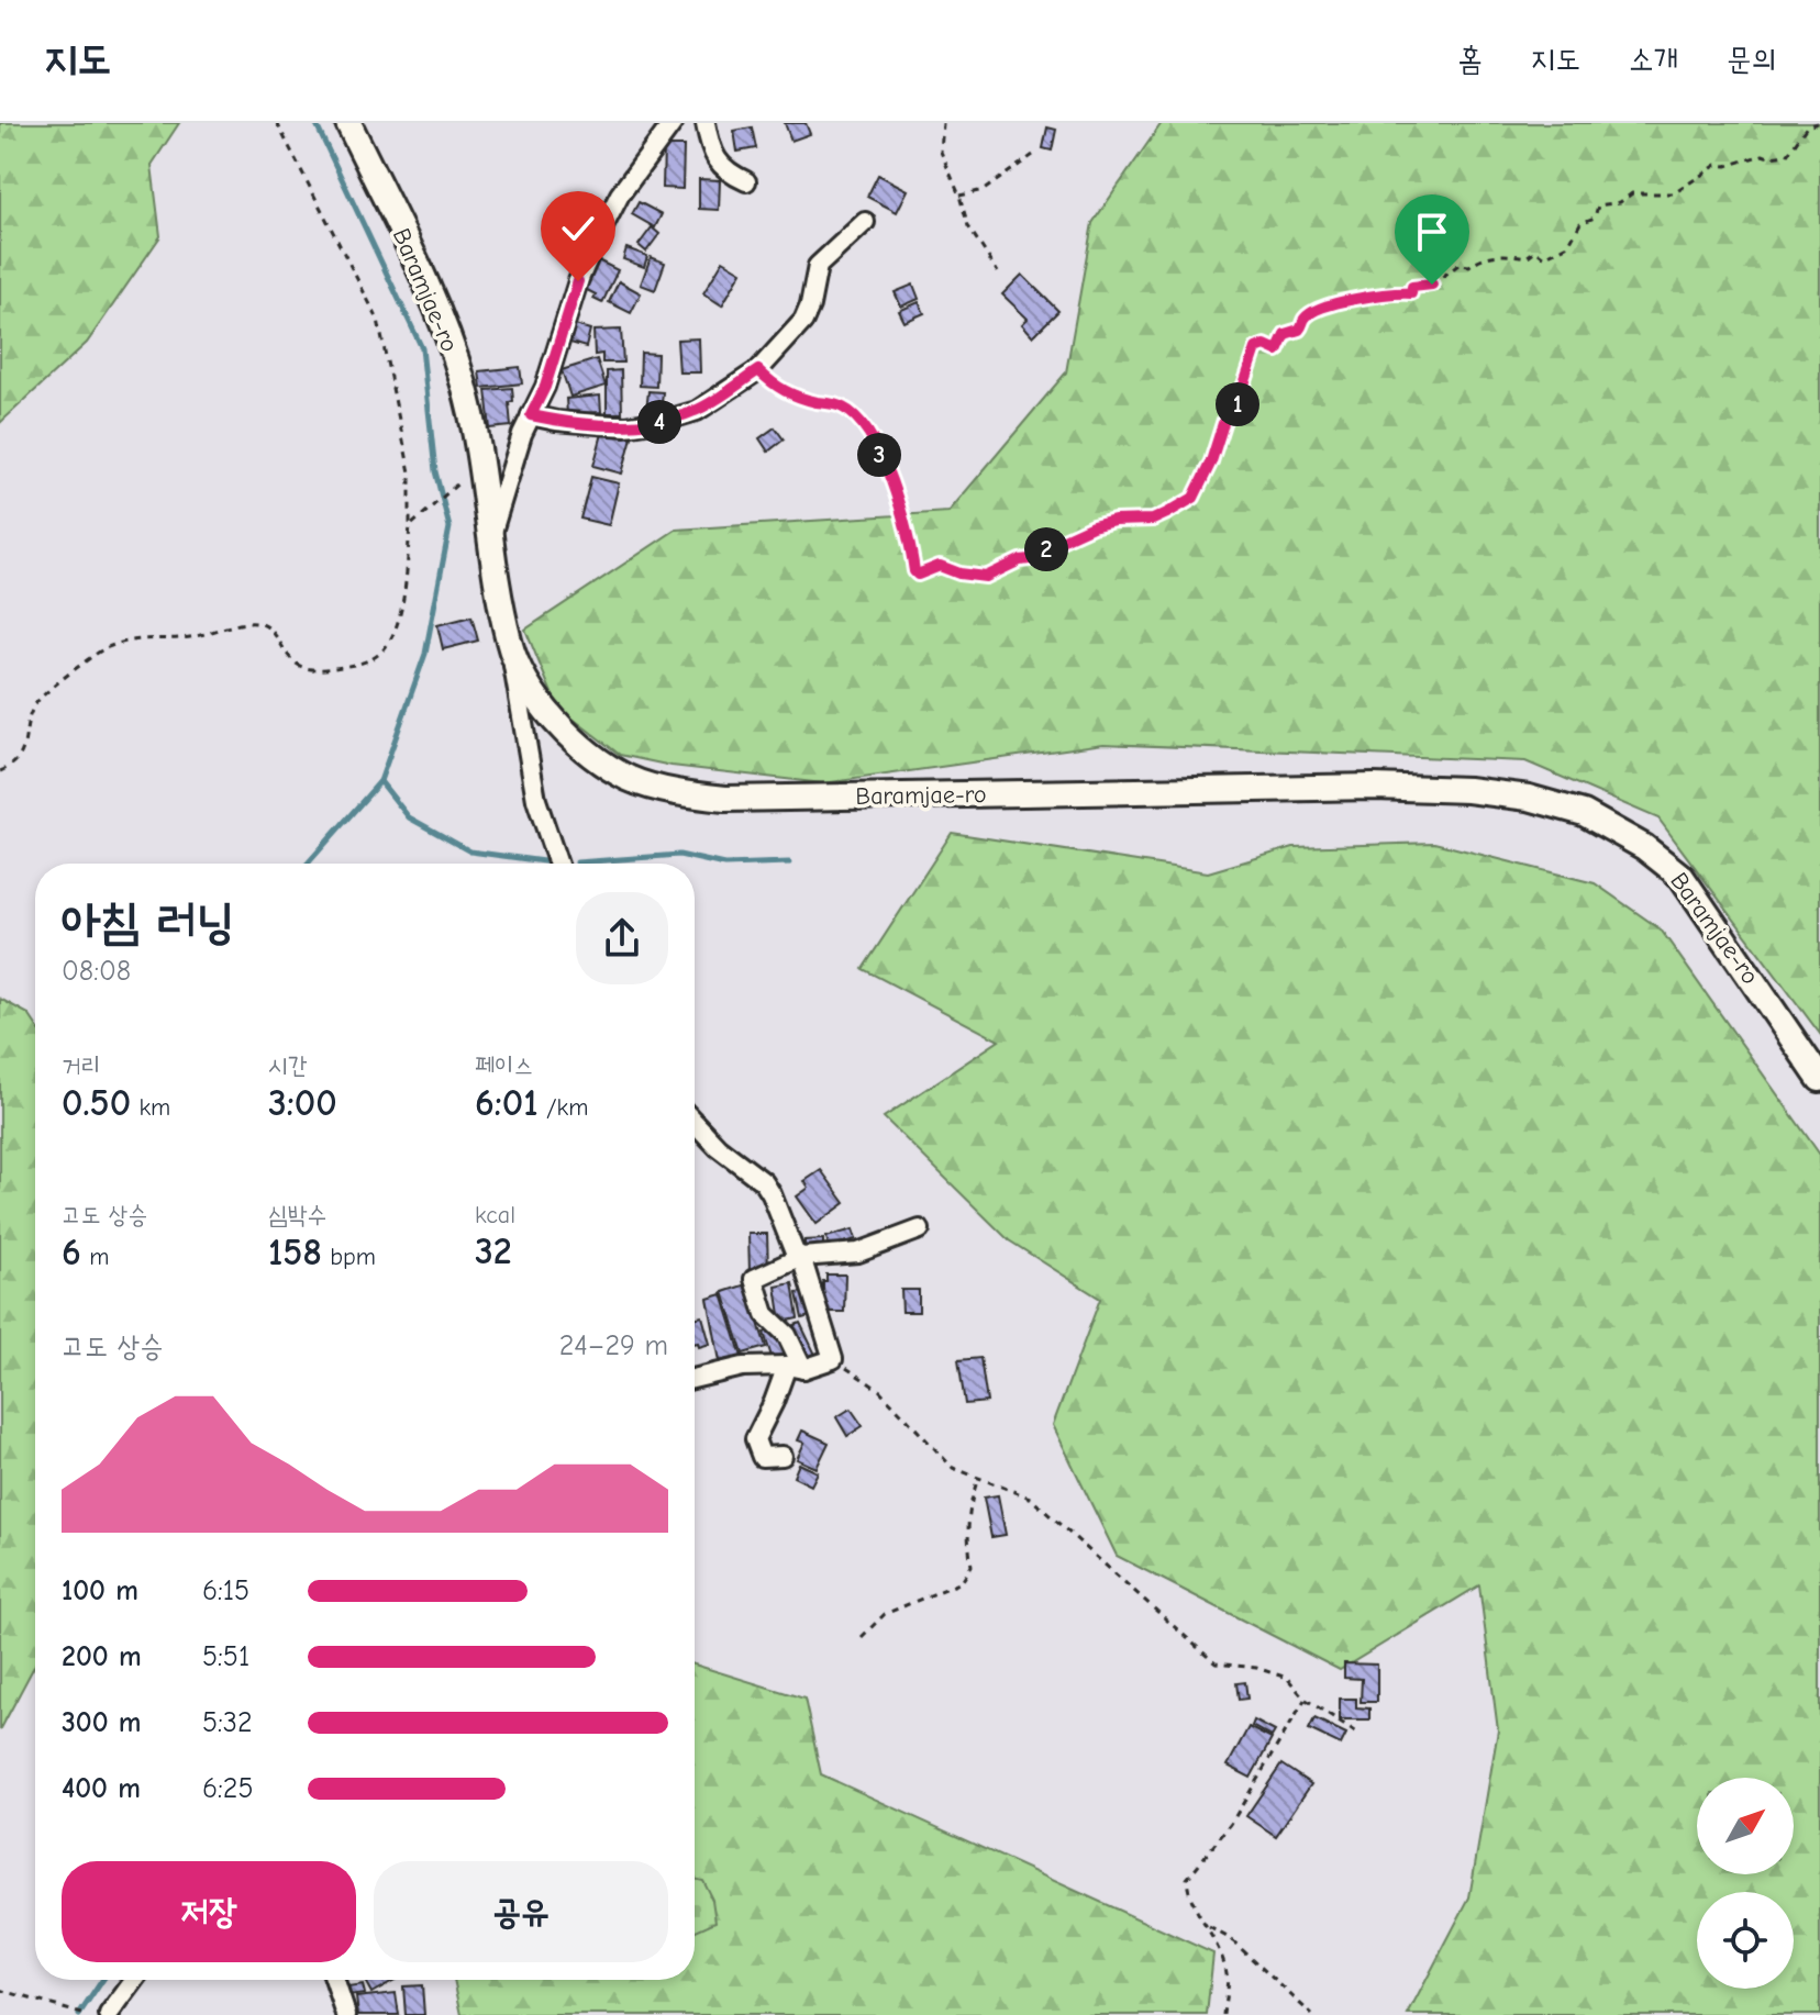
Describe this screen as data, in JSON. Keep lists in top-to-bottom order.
{
  "streets": {
    "street": ["Baramjae-ro"]
  },
  "north": "top right",
  "page": {
    "header": "지도",
    "nav": [
      "홈",
      "지도",
      "소개",
      "문의"
    ],
    "pins": [
      "1",
      "4",
      "3",
      "2"
    ],
    "heading": ["아침 러닝", "08:08"],
    "stats": [
      ["거리", "0.50 km"],
      ["시간", "3:00"],
      ["페이스", "6:01 /km"],
      ["고도 상승", "6 m"],
      ["심박수", "158 bpm"],
      ["kcal", "32"]
    ],
    "chart": ["고도 상승", "24–29 m"],
    "list": [
      {
        "name": "100 m",
        "note": "6:15"
      },
      {
        "name": "200 m",
        "note": "5:51"
      },
      {
        "name": "300 m",
        "note": "5:32"
      },
      {
        "name": "400 m",
        "note": "6:25"
      }
    ],
    "buttons": ["저장", "공유"]
  }
}
